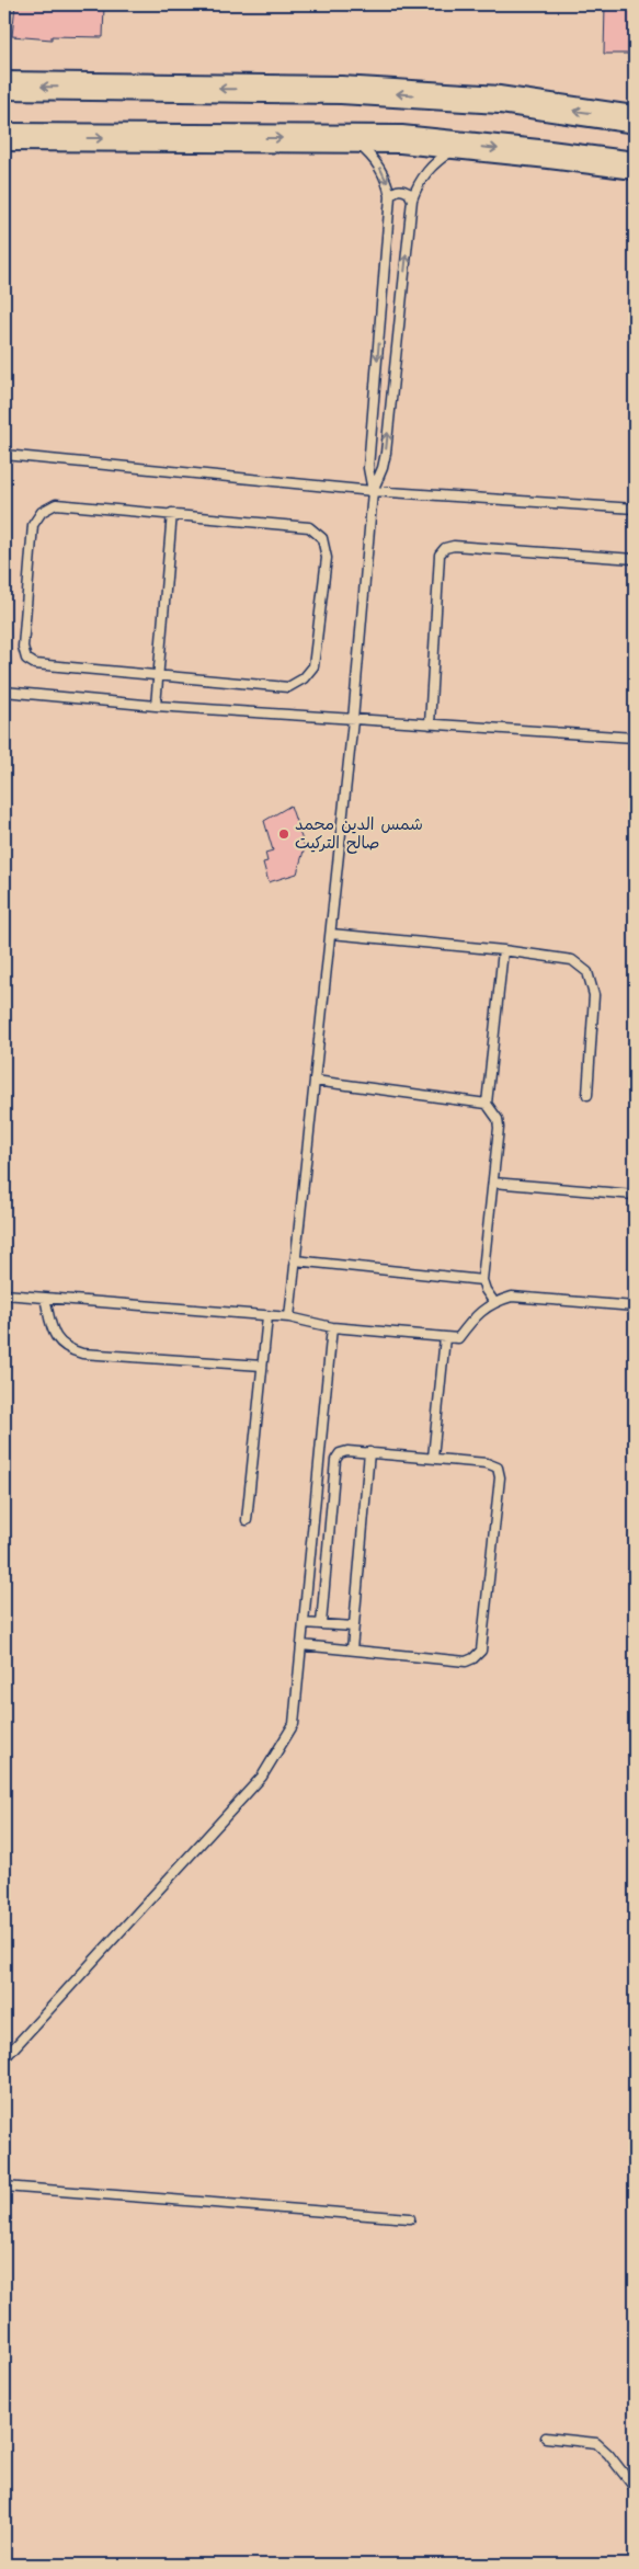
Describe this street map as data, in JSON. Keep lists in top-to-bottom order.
{
  "places": ["شمس الدين محمد صالح التركيت"]
}
